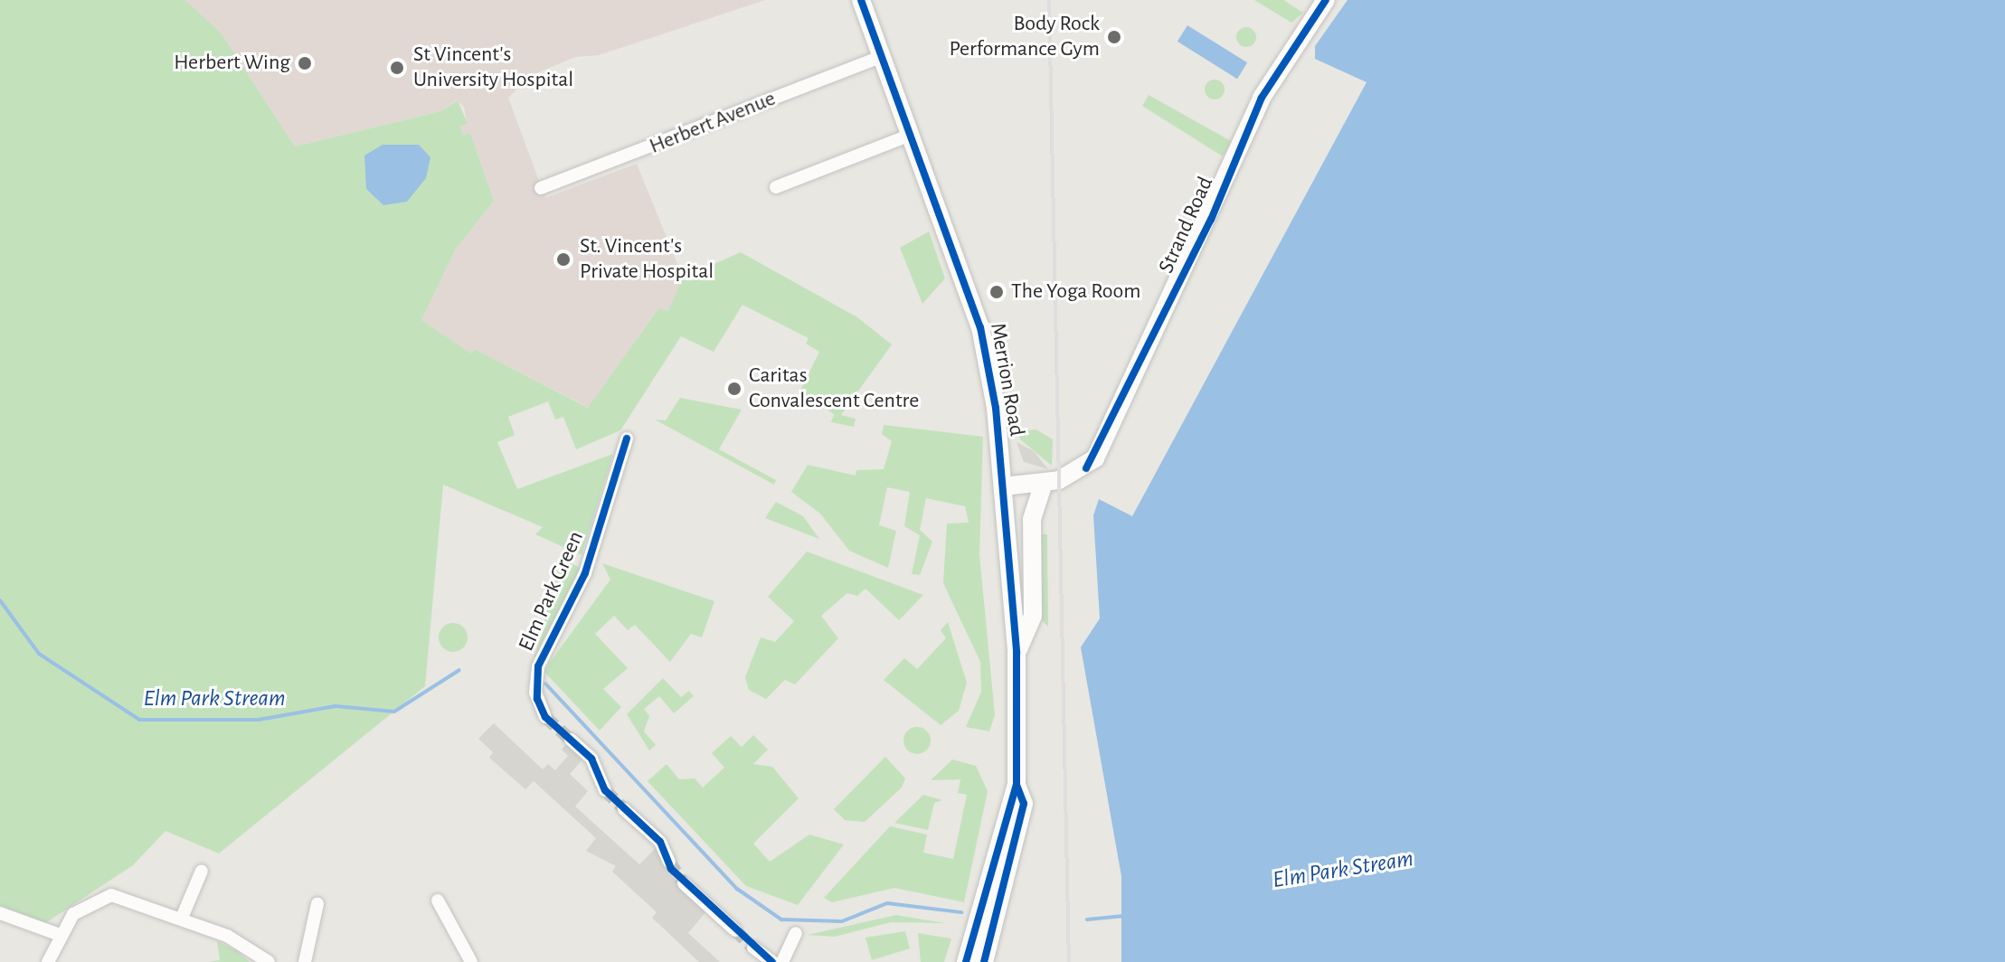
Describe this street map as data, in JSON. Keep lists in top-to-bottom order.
{
  "streets": {
    "main road": ["Strand Road", "Merrion Road"],
    "street": ["Herbert Avenue", "Elm Park Green"]
  },
  "crossings": [
    ["Herbert Avenue", "Merrion Road"],
    ["Strand Road", "Merrion Road"]
  ],
  "water": ["Elm Park Stream"],
  "places": [
    "Body Rock Performance Gym",
    "Herbert Wing",
    "St Vincent's University Hospital",
    "St. Vincent's Private Hospital",
    "The Yoga Room",
    "Caritas Convalescent Centre"
  ]
}
